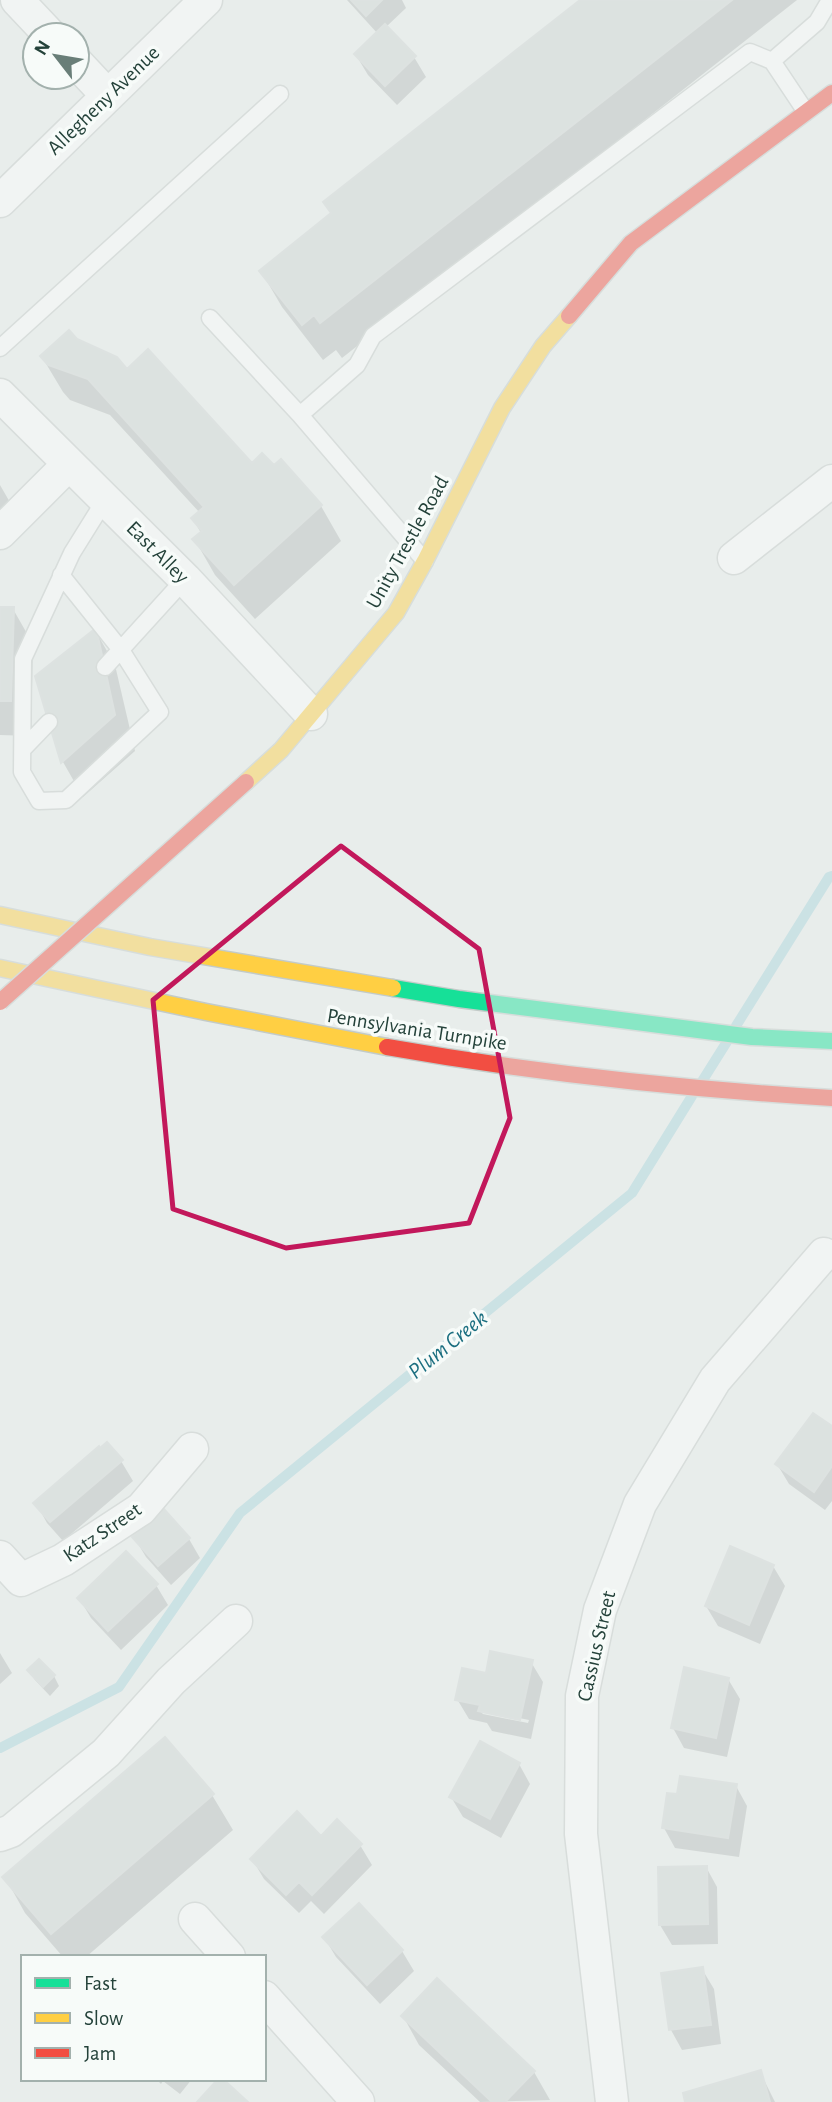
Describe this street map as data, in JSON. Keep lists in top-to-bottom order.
{
  "streets": {
    "main road": ["Unity Trestle Road", "Pennsylvania Turnpike"],
    "street": [
      "Allegheny Avenue",
      "East Alley",
      "Katz Street",
      "Cassius Street"
    ]
  },
  "crossings": [
    ["Unity Trestle Road", "East Alley"]
  ],
  "water": ["Plum Creek"],
  "legend": ["Fast", "Slow", "Jam"],
  "north": "top left"
}
